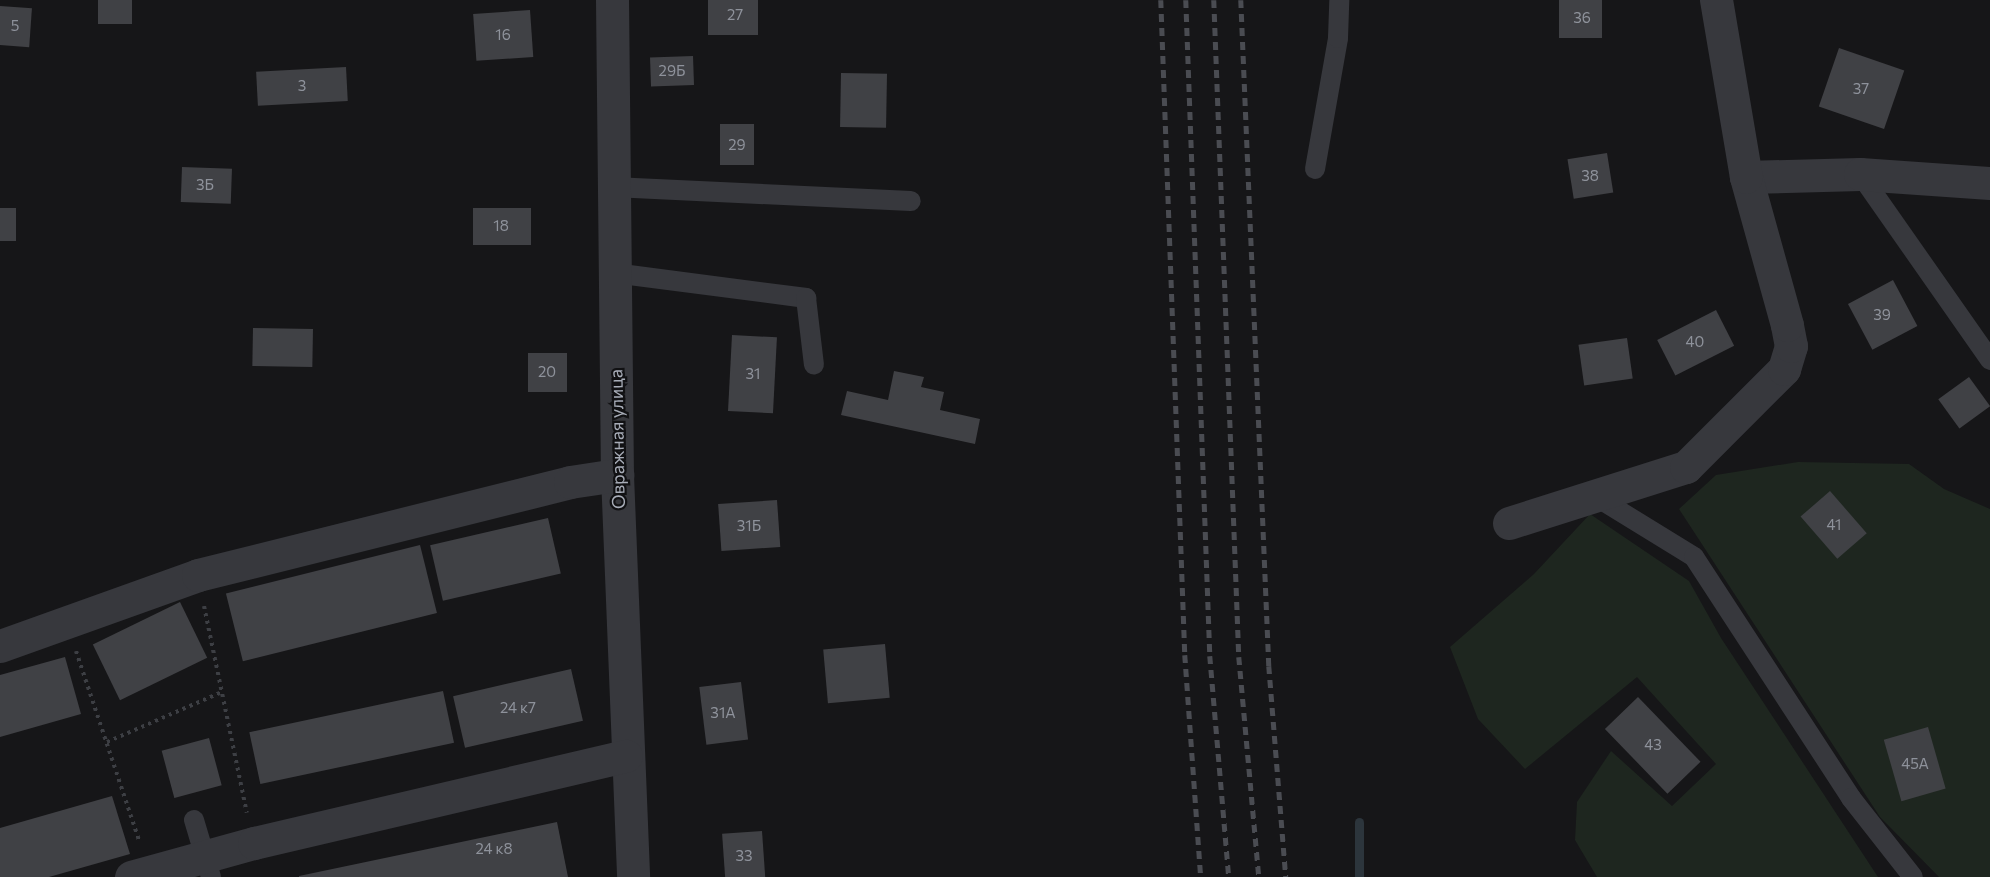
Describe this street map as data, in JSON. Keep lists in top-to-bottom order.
{
  "streets": {
    "street": ["Овражная улица"]
  },
  "house_numbers": [
    "27",
    "36",
    "5",
    "16",
    "29Б",
    "3",
    "37",
    "29",
    "38",
    "3Б",
    "18",
    "39",
    "40",
    "20",
    "31",
    "41",
    "31Б",
    "24 к7",
    "31А",
    "43",
    "45А",
    "24 к8",
    "33"
  ]
}
